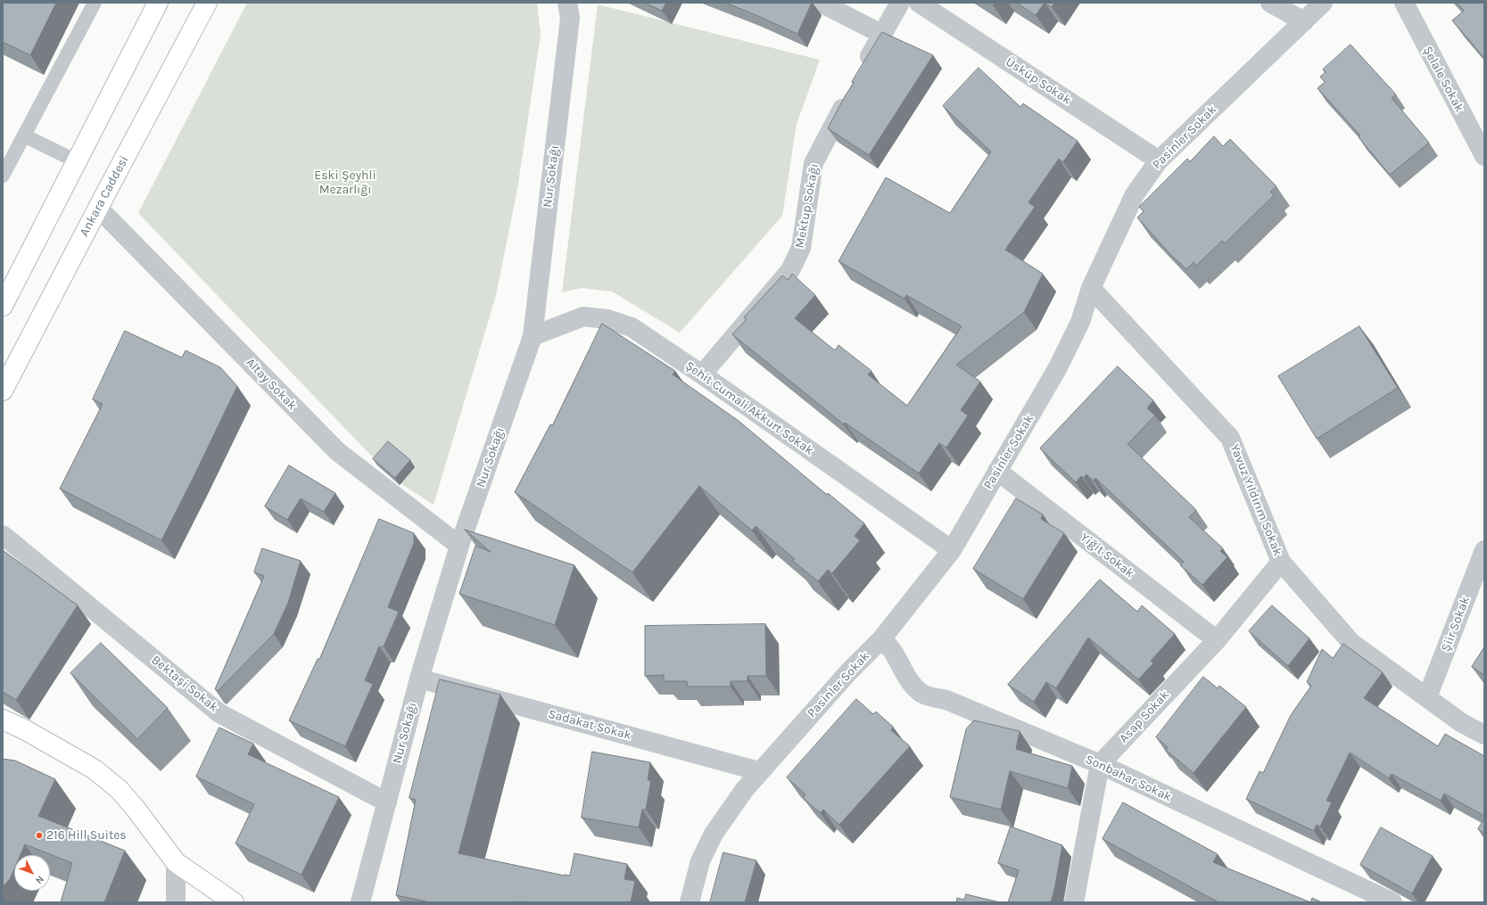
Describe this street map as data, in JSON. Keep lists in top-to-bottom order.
{
  "streets": {
    "main road": ["Ankara Caddesi"],
    "street": [
      "Şelale Sokak",
      "Üsküp Sokak",
      "Pasinler Sokak",
      "Nur Sokağı",
      "Mektup Sokağı",
      "Altay Sokak",
      "Şehit Cumali Akkurt Sokak",
      "Yavuz Yıldırım Sokak",
      "Yiğit Sokak",
      "Şiir Sokak",
      "Bektaşi Sokak",
      "Asap Sokak",
      "Sadakat Sokak",
      "Sonbahar Sokak"
    ]
  },
  "crossings": [
    ["Üsküp Sokak", "Pasinler Sokak"],
    ["Pasinler Sokak", "Şehit Cumali Akkurt Sokak"],
    ["Pasinler Sokak", "Yavuz Yıldırım Sokak"],
    ["Pasinler Sokak", "Yiğit Sokak"],
    ["Pasinler Sokak", "Sadakat Sokak"],
    ["Pasinler Sokak", "Sonbahar Sokak"],
    ["Nur Sokağı", "Altay Sokak"],
    ["Nur Sokağı", "Şehit Cumali Akkurt Sokak"],
    ["Nur Sokağı", "Bektaşi Sokak"],
    ["Nur Sokağı", "Sadakat Sokak"],
    ["Ankara Caddesi", "Altay Sokak"],
    ["Mektup Sokağı", "Şehit Cumali Akkurt Sokak"],
    ["Yavuz Yıldırım Sokak", "Şiir Sokak"],
    ["Yavuz Yıldırım Sokak", "Asap Sokak"],
    ["Yiğit Sokak", "Asap Sokak"],
    ["Asap Sokak", "Sonbahar Sokak"]
  ],
  "parks": ["Eski Şeyhli Mezarlığı"],
  "places": ["216 Hill Suites"],
  "north": "bottom right"
}
